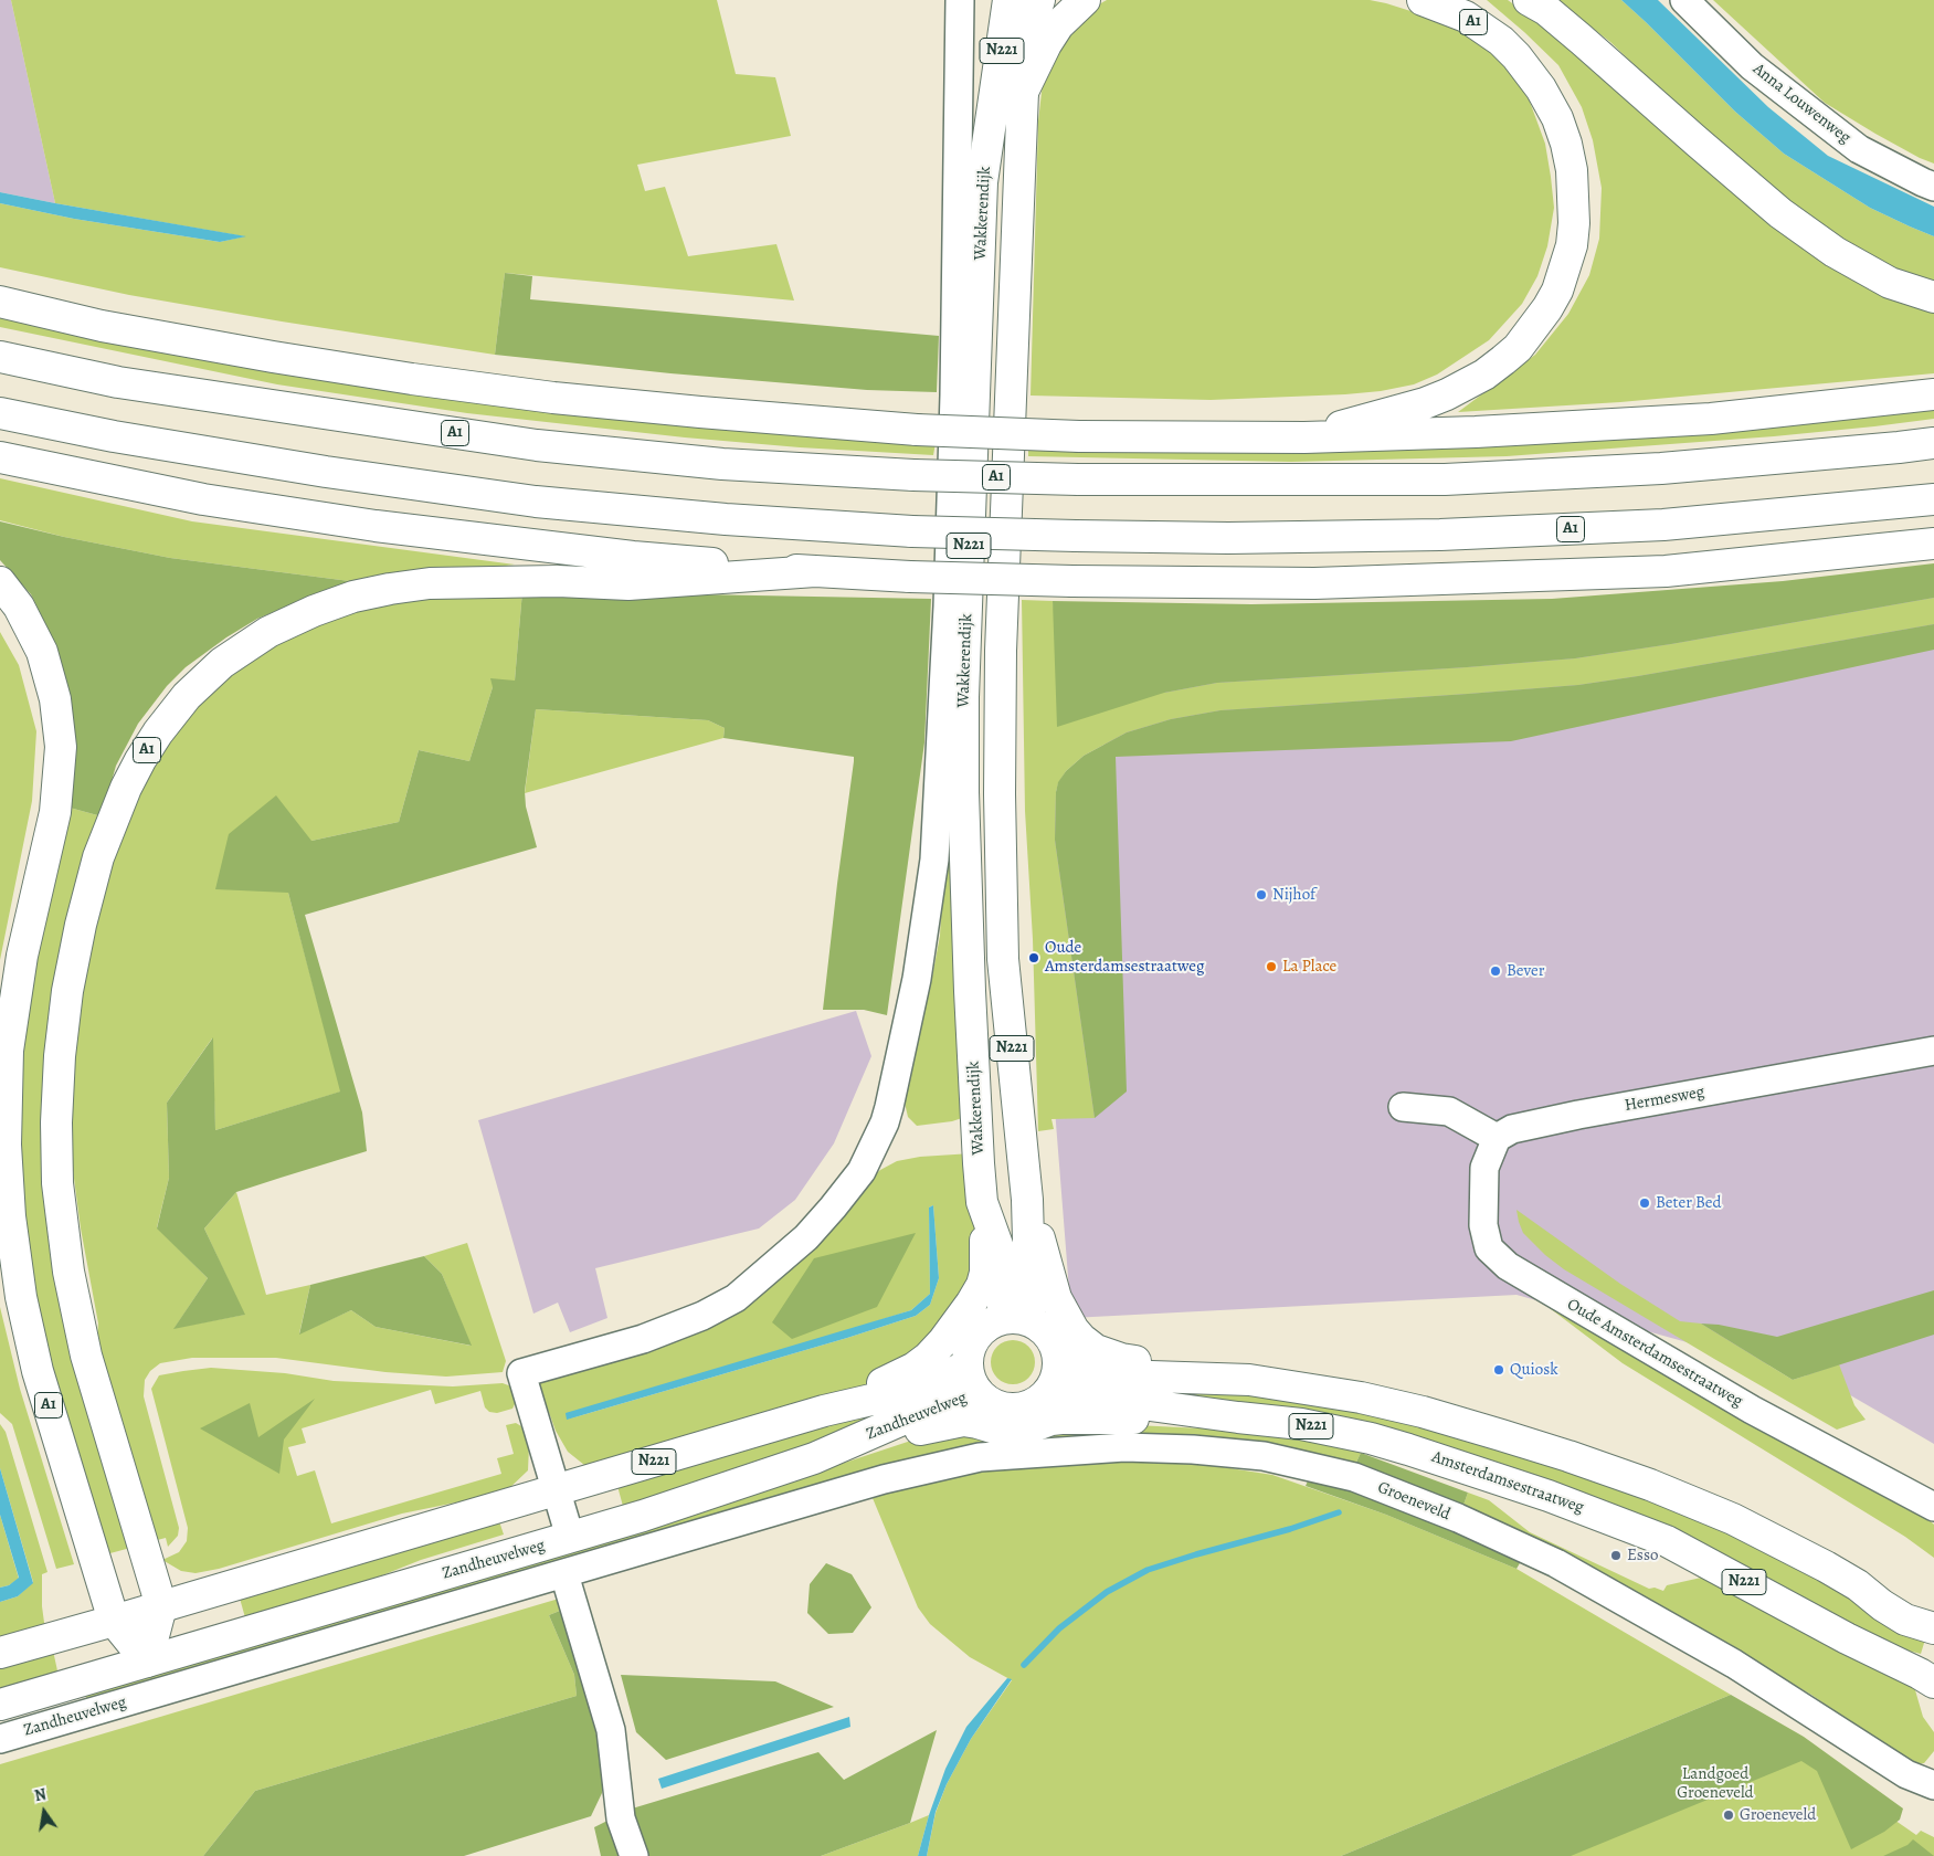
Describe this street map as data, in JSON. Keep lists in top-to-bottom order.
{
  "streets": {
    "main road": [
      "A1",
      "N221",
      "Wakkerendijk",
      "Zandheuvelweg",
      "Amsterdamsestraatweg"
    ],
    "street": [
      "Anna Louwenweg",
      "Hermesweg",
      "Oude Amsterdamsestraatweg",
      "Groeneveld"
    ]
  },
  "crossings": [
    ["A1", "Zandheuvelweg"],
    ["N221", "Wakkerendijk"],
    ["N221", "Zandheuvelweg"],
    ["N221", "Amsterdamsestraatweg"],
    ["Wakkerendijk", "Zandheuvelweg"],
    ["Wakkerendijk", "Amsterdamsestraatweg"],
    ["Hermesweg", "Oude Amsterdamsestraatweg"],
    ["Zandheuvelweg", "Amsterdamsestraatweg"],
    ["Zandheuvelweg", "Groeneveld"]
  ],
  "parks": ["Landgoed Groeneveld"],
  "places": [
    "Nijhof",
    "Oude Amsterdamsestraatweg",
    "La Place",
    "Bever",
    "Beter Bed",
    "Quiosk",
    "Esso",
    "Groeneveld"
  ],
  "north": "top"
}
